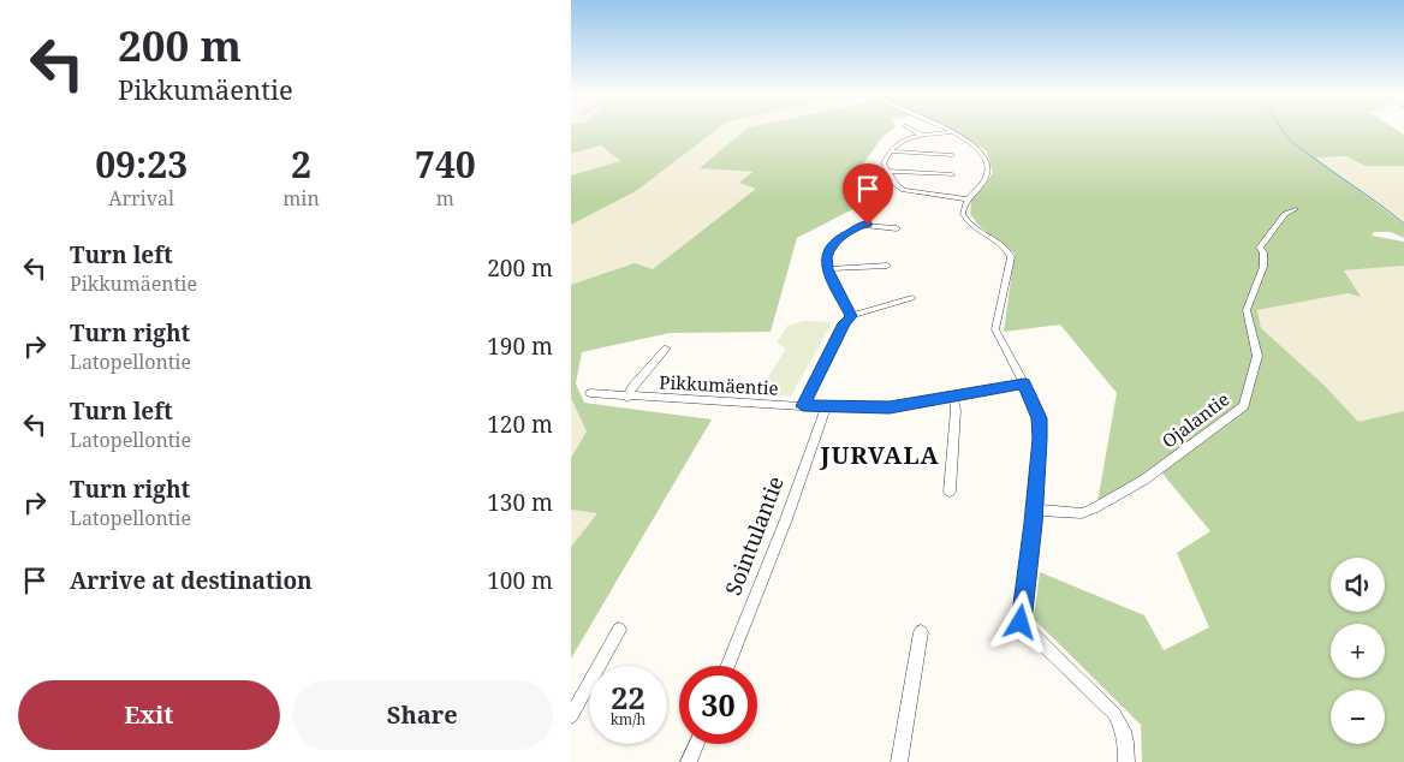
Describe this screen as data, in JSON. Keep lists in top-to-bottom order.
{
  "streets": {
    "street": ["Pikkumäentie", "Ojalantie", "Sointulantie"]
  },
  "crossings": [
    ["Pikkumäentie", "Sointulantie"]
  ],
  "districts": ["JURVALA"],
  "page": {
    "turn": ["200 m", "Pikkumäentie"],
    "eta": [
      "09:23",
      "Arrival",
      "2",
      "min",
      "740",
      "m"
    ],
    "list": [
      {
        "name": "Turn left",
        "note": "Pikkumäentie",
        "value": "200 m"
      },
      {
        "name": "Turn right",
        "note": "Latopellontie",
        "value": "190 m"
      },
      {
        "name": "Turn left",
        "note": "Latopellontie",
        "value": "120 m"
      },
      {
        "name": "Turn right",
        "note": "Latopellontie",
        "value": "130 m"
      },
      {
        "name": "Arrive at destination",
        "value": "100 m"
      }
    ],
    "map_buttons": ["+", "−"],
    "speed": "22 km/h",
    "limit": "30",
    "buttons": ["Exit", "Share"]
  }
}
